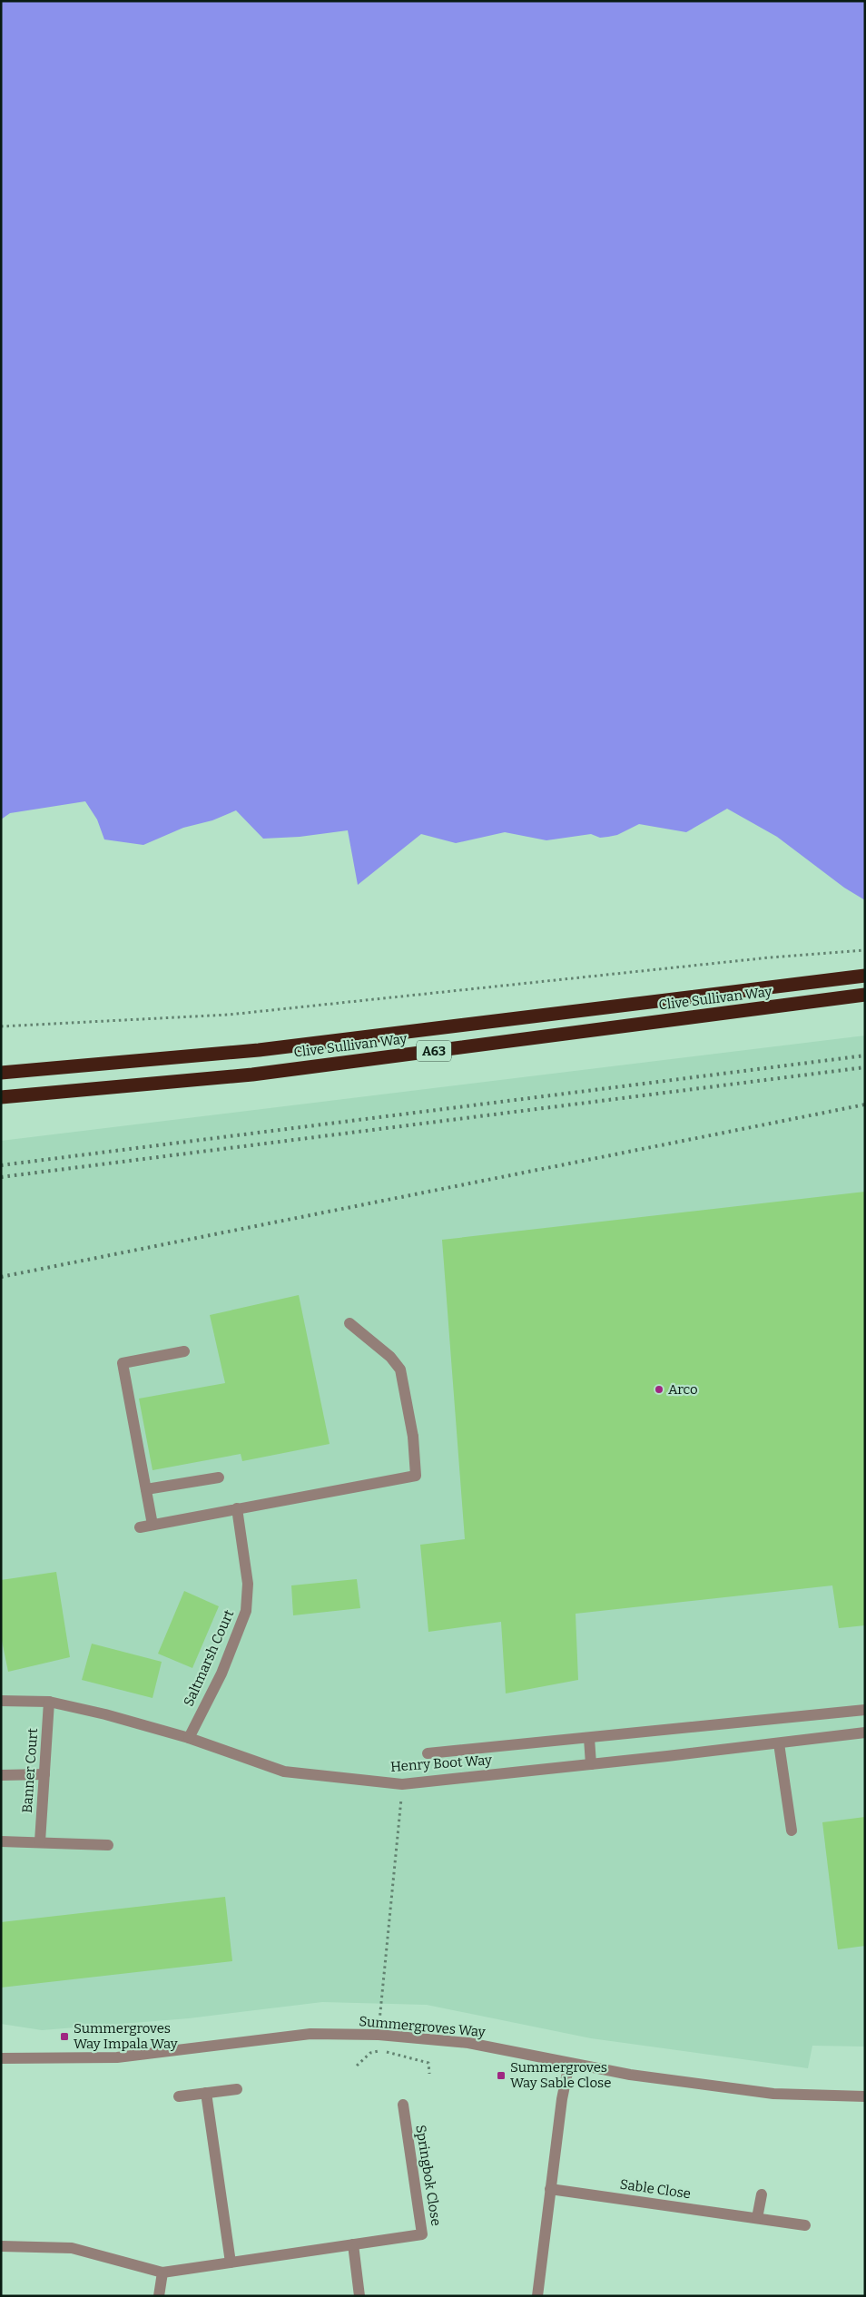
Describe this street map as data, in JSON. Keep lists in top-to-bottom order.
{
  "streets": {
    "highway": ["Clive Sullivan Way", "A63"],
    "street": [
      "Saltmarsh Court",
      "Henry Boot Way",
      "Banner Court",
      "Summergroves Way",
      "Springbok Close",
      "Sable Close"
    ]
  },
  "crossings": [
    ["Saltmarsh Court", "Henry Boot Way"],
    ["Henry Boot Way", "Banner Court"]
  ],
  "places": {
    "other": ["Arco"],
    "transit": ["Summergroves Way Impala Way", "Summergroves Way Sable Close"]
  }
}
